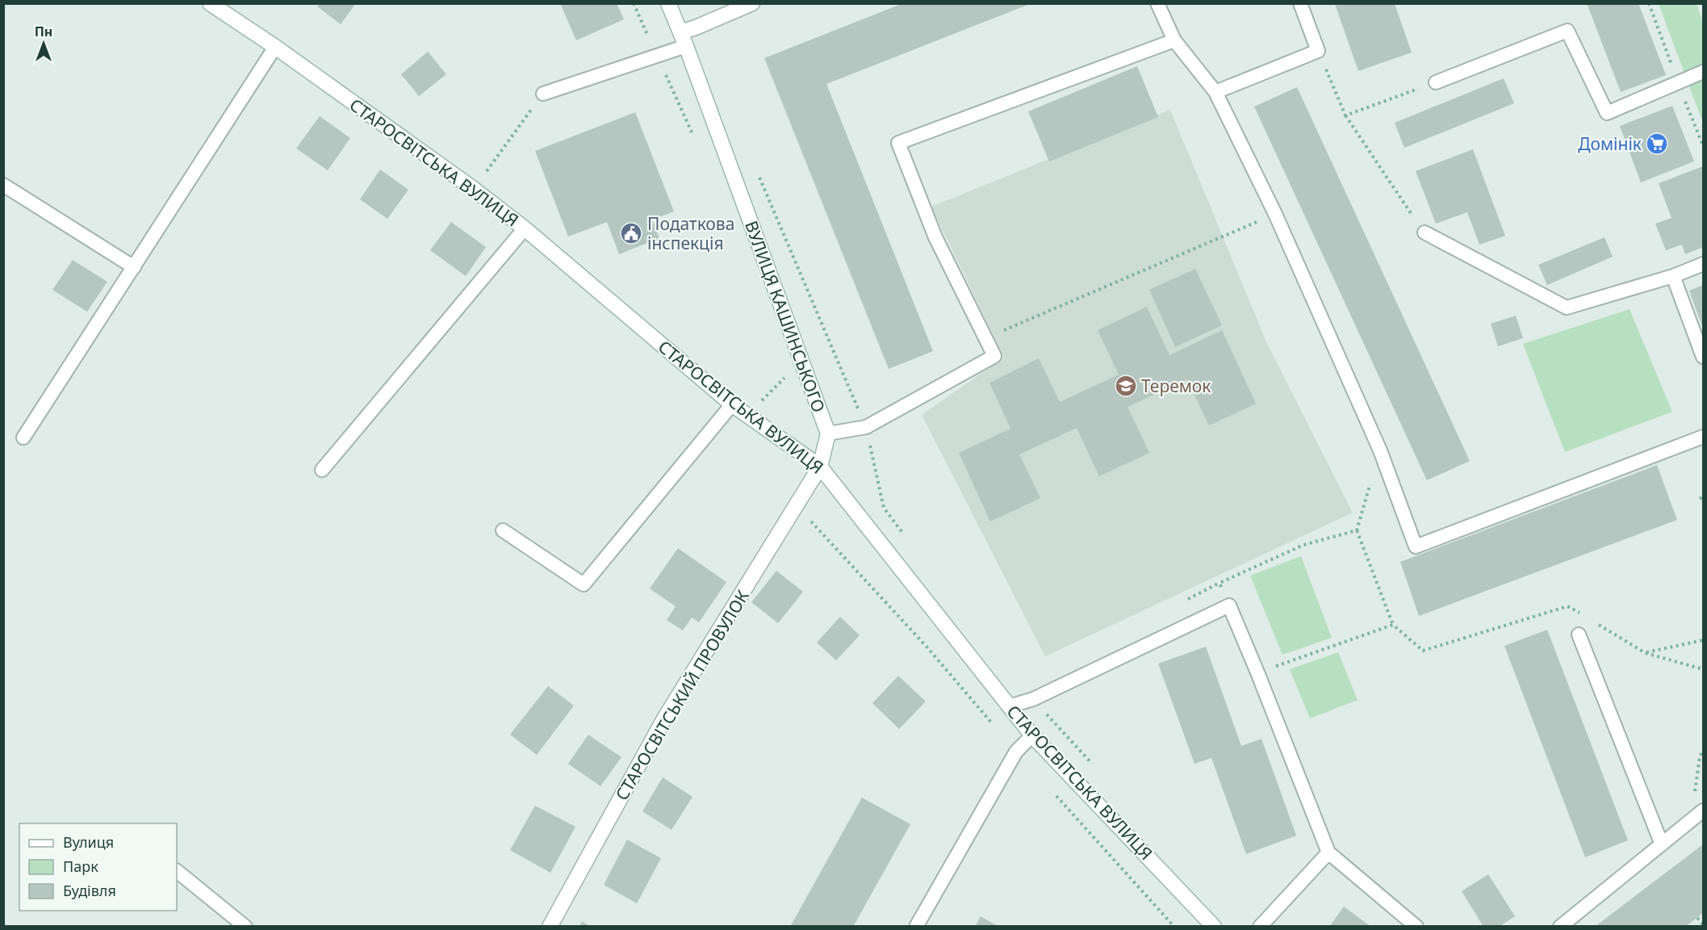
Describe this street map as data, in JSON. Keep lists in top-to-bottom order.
{
  "streets": {
    "street": ["СТАРОСВІТСЬКА ВУЛИЦЯ", "ВУЛИЦЯ КАШИНСЬКОГО", "СТАРОСВІТСЬКИЙ ПРОВУЛОК"]
  },
  "crossings": [
    ["СТАРОСВІТСЬКА ВУЛИЦЯ", "ВУЛИЦЯ КАШИНСЬКОГО"],
    ["СТАРОСВІТСЬКА ВУЛИЦЯ", "СТАРОСВІТСЬКИЙ ПРОВУЛОК"],
    ["ВУЛИЦЯ КАШИНСЬКОГО", "СТАРОСВІТСЬКИЙ ПРОВУЛОК"]
  ],
  "places": {
    "supermarket": ["Домінік"],
    "public building": ["Податкова інспекція"],
    "school or university": ["Теремок"]
  },
  "legend": ["Вулиця", "Парк", "Будівля"],
  "north": "top"
}
